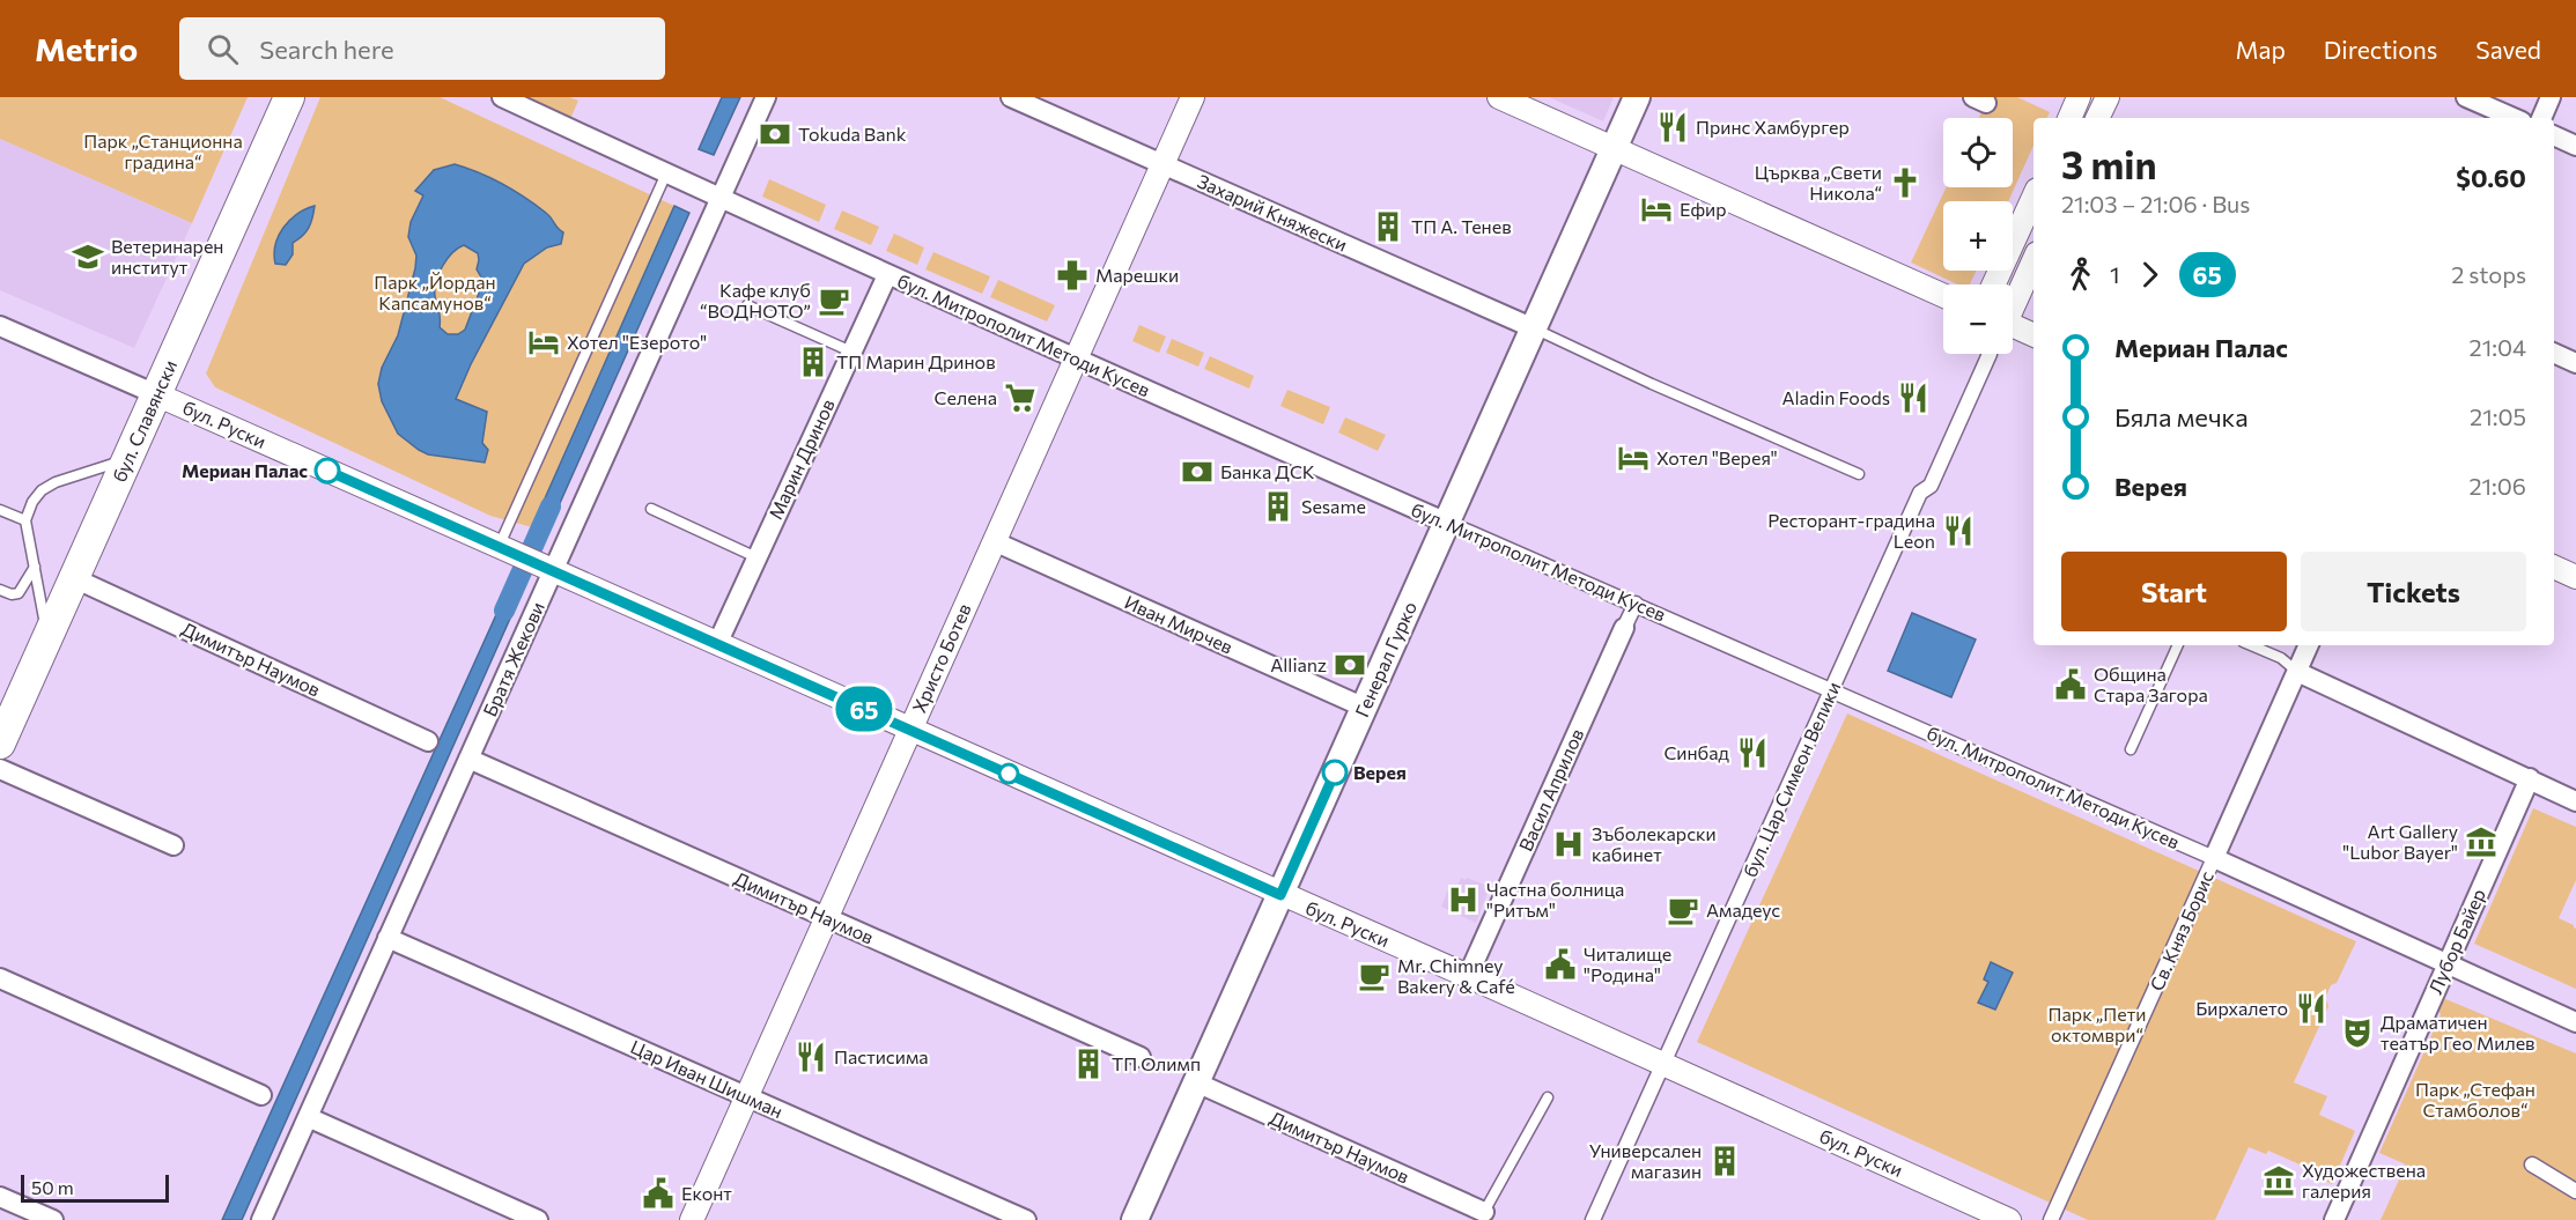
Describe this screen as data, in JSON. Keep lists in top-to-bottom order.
{
  "streets": {
    "main road": ["бул. Славянски", "Генерал Гурко"],
    "street": [
      "Захарий Княжески",
      "бул. Митрополит Методи Кусев",
      "бул. Руски",
      "Марин Дринов",
      "Иван Мирчев",
      "Христо Ботев",
      "Димитър Наумов",
      "Братя Жекови",
      "бул. Цар Симеон Велики",
      "Васил Априлов",
      "Св. Княз Борис",
      "Лубор Байер",
      "Цар Иван Шишман"
    ]
  },
  "crossings": [
    ["Захарий Княжески", "Христо Ботев"],
    ["Захарий Княжески", "Генерал Гурко"],
    ["бул. Митрополит Методи Кусев", "Марин Дринов"],
    ["бул. Митрополит Методи Кусев", "Христо Ботев"],
    ["бул. Митрополит Методи Кусев", "Братя Жекови"],
    ["бул. Митрополит Методи Кусев", "Генерал Гурко"],
    ["бул. Митрополит Методи Кусев", "бул. Цар Симеон Велики"],
    ["бул. Митрополит Методи Кусев", "Васил Априлов"],
    ["бул. Митрополит Методи Кусев", "Св. Княз Борис"],
    ["бул. Митрополит Методи Кусев", "Лубор Байер"],
    ["бул. Славянски", "бул. Руски"],
    ["бул. Славянски", "Димитър Наумов"],
    ["бул. Руски", "Марин Дринов"],
    ["бул. Руски", "Христо Ботев"],
    ["бул. Руски", "Братя Жекови"],
    ["бул. Руски", "Генерал Гурко"],
    ["бул. Руски", "бул. Цар Симеон Велики"],
    ["бул. Руски", "Васил Априлов"],
    ["Иван Мирчев", "Христо Ботев"],
    ["Иван Мирчев", "Генерал Гурко"],
    ["Христо Ботев", "Димитър Наумов"],
    ["Христо Ботев", "Цар Иван Шишман"],
    ["Димитър Наумов", "Братя Жекови"],
    ["Димитър Наумов", "Генерал Гурко"],
    ["Братя Жекови", "Цар Иван Шишман"]
  ],
  "parks": [
    "Парк „Станционна градина“",
    "Парк „Йордан Капсамунов“",
    "Парк „Пети октомври“",
    "Парк „Стефан Стамболов“"
  ],
  "places": {
    "restaurant": [
      "Принс Хамбургер",
      "Aladin Foods",
      "Ресторант-градина Leon",
      "Синбад",
      "Бирхалето",
      "Пастисима"
    ],
    "bank": ["Tokuda Bank", "Банка ДСК", "Allianz"],
    "church": ["Църква „Свети Никола“"],
    "hotel": ["Ефир", "Хотел \"Езерото\"", "Хотел \"Верея\""],
    "building": [
      "ТП А. Тенев",
      "ТП Марин Дринов",
      "Sesame",
      "ТП Олимп",
      "Универсален магазин"
    ],
    "school or university": ["Ветеринарен институт"],
    "pharmacy": ["Марешки"],
    "cafe": ["Кафе клуб “ВОДНОТО”", "Амадеус", "Mr. Chimney Bakery & Café"],
    "supermarket": ["Селена"],
    "other": ["Мериан Палас", "Верея"],
    "public building": ["Община Стара Загора", "Читалище \"Родина\"", "Еконт"],
    "museum": ["Art Gallery \"Lubor Bayer\"", "Художествена галерия"],
    "hospital": ["Зъболекарски кабинет", "Частна болница \"Ритъм\""],
    "theatre": ["Драматичен театър Гео Милев"]
  },
  "lines": ["bus line 65"],
  "scale_bar": "50 m",
  "page": {
    "header": "Metrio",
    "search": "Search here",
    "nav": ["Map", "Directions", "Saved"],
    "on_map": "65",
    "map_buttons": ["+", "−"],
    "heading": ["3 min", "21:03 – 21:06 · Bus", "$0.60"],
    "legs": ["1", "65", "2 stops"],
    "list": [
      {
        "name": "Мериан Палас",
        "value": "21:04"
      },
      {
        "name": "Бяла мечка",
        "value": "21:05"
      },
      {
        "name": "Верея",
        "value": "21:06"
      }
    ],
    "buttons": ["Start", "Tickets"],
    "scale": "50 m"
  }
}
